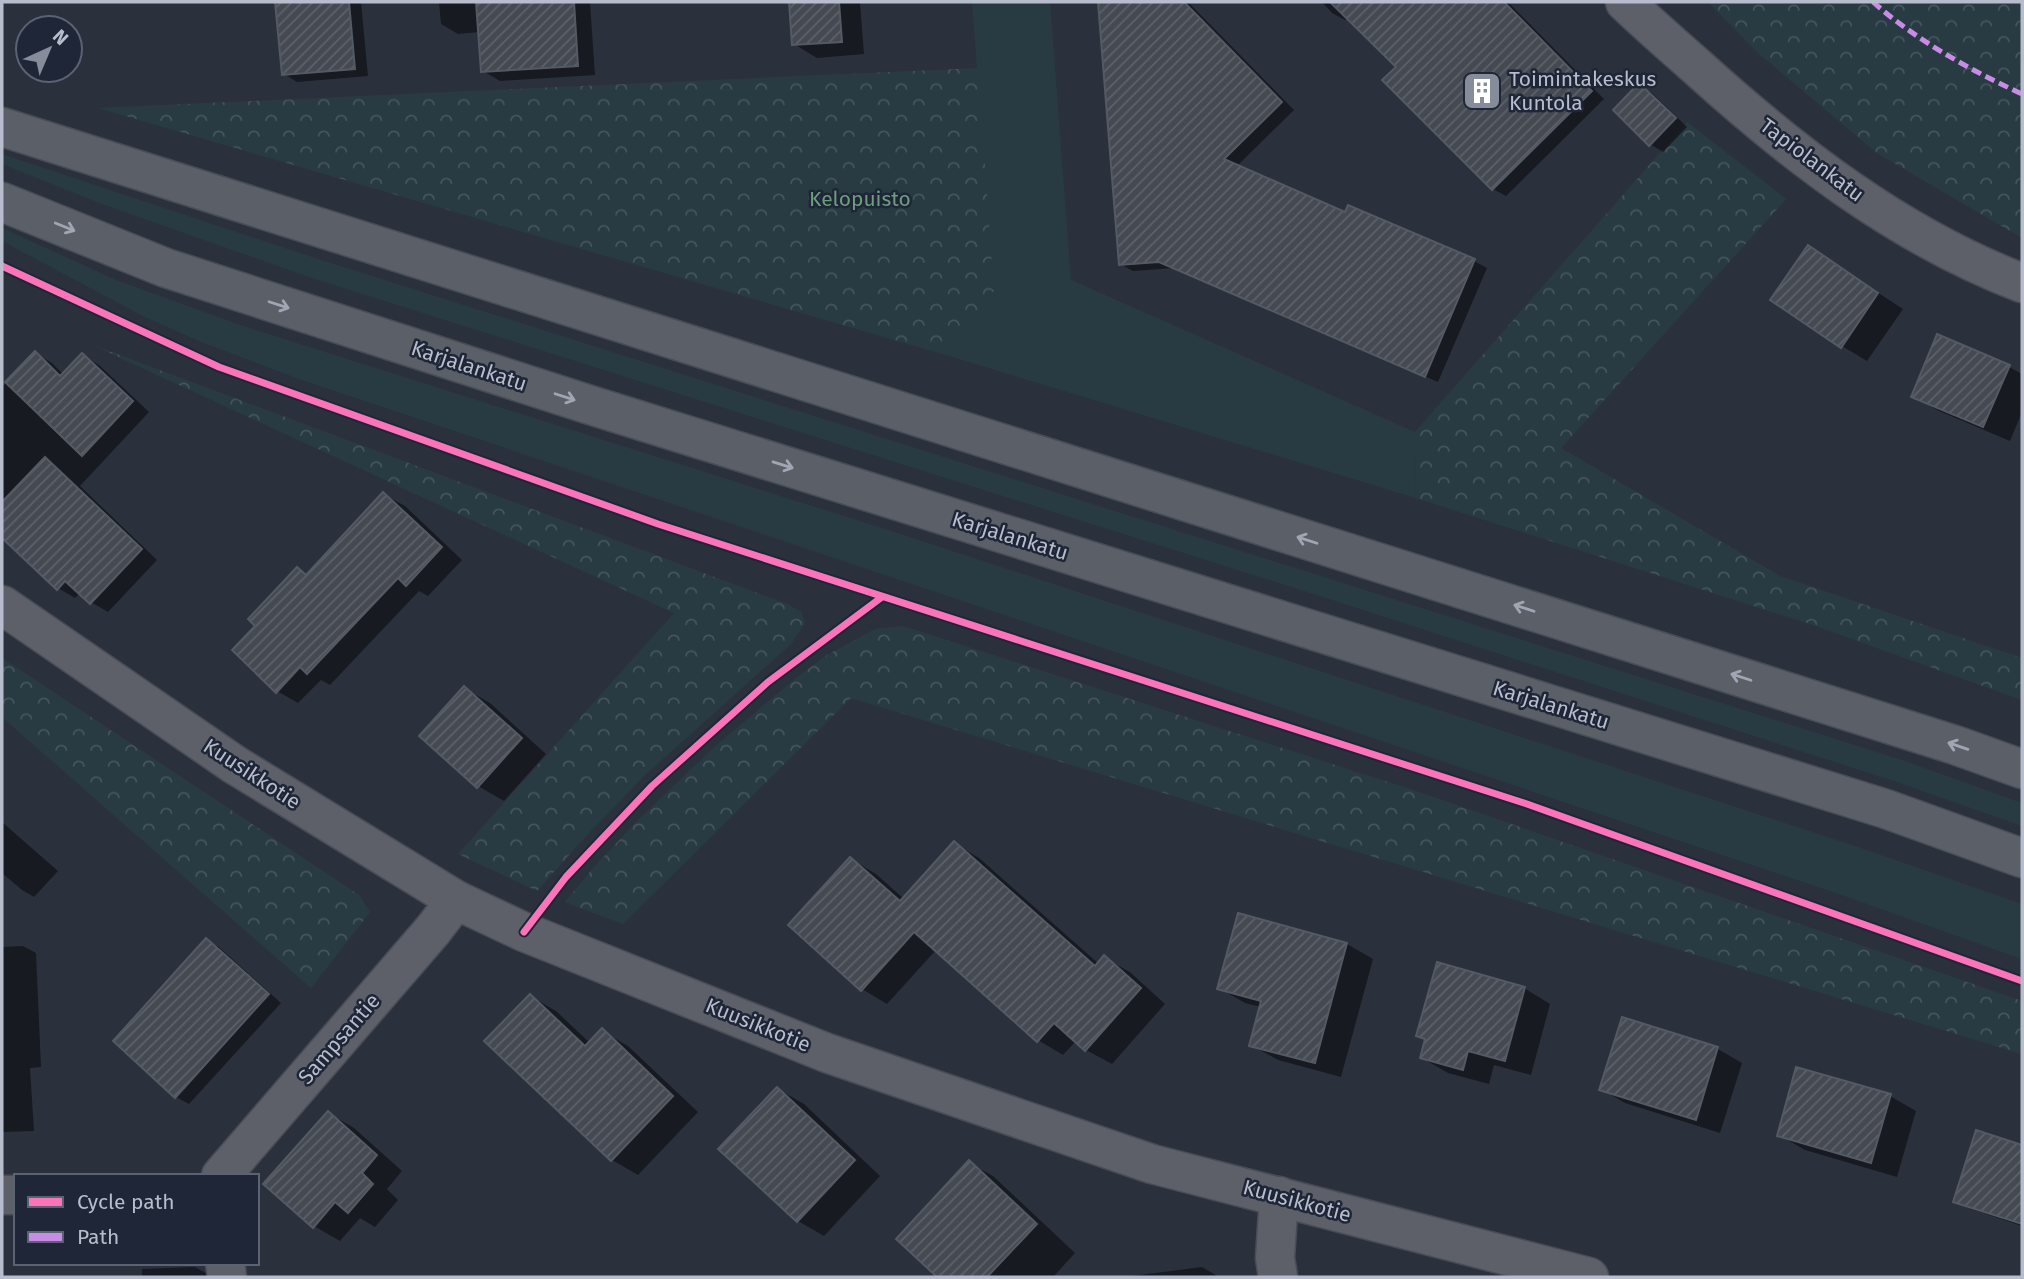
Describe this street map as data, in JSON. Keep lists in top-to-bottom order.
{
  "streets": {
    "main road": ["Karjalankatu"],
    "street": ["Tapiolankatu", "Kuusikkotie", "Sampsantie"]
  },
  "crossings": [
    ["Kuusikkotie", "Sampsantie"]
  ],
  "parks": ["Kelopuisto"],
  "places": {
    "building": ["Toimintakeskus Kuntola"]
  },
  "legend": ["Cycle path", "Path"],
  "north": "top right"
}
